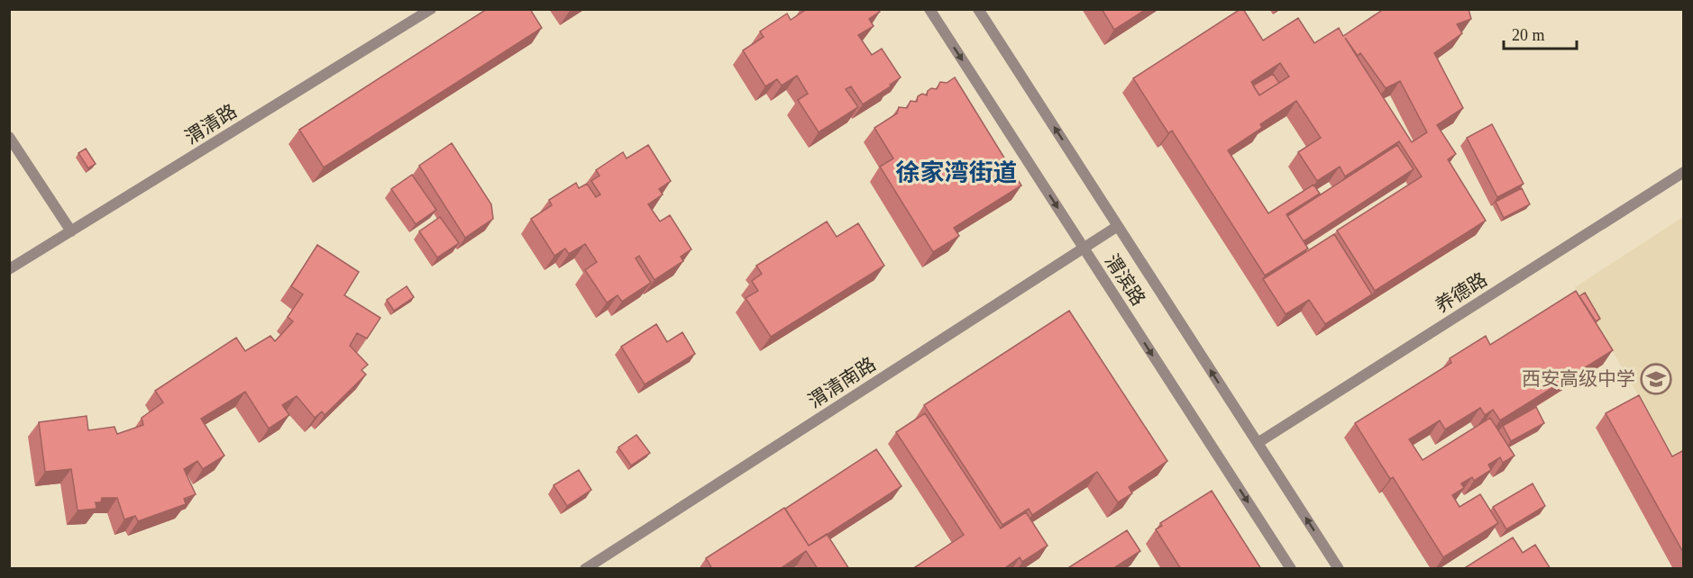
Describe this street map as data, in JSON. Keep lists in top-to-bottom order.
{
  "streets": {
    "street": [
      "渭清路",
      "渭滨路",
      "养德路",
      "渭清南路"
    ]
  },
  "crossings": [
    ["渭滨路", "养德路"],
    ["渭滨路", "渭清南路"]
  ],
  "districts": ["徐家湾街道"],
  "places": {
    "school or university": ["西安高级中学"]
  },
  "scale_bar": "20 m"
}
